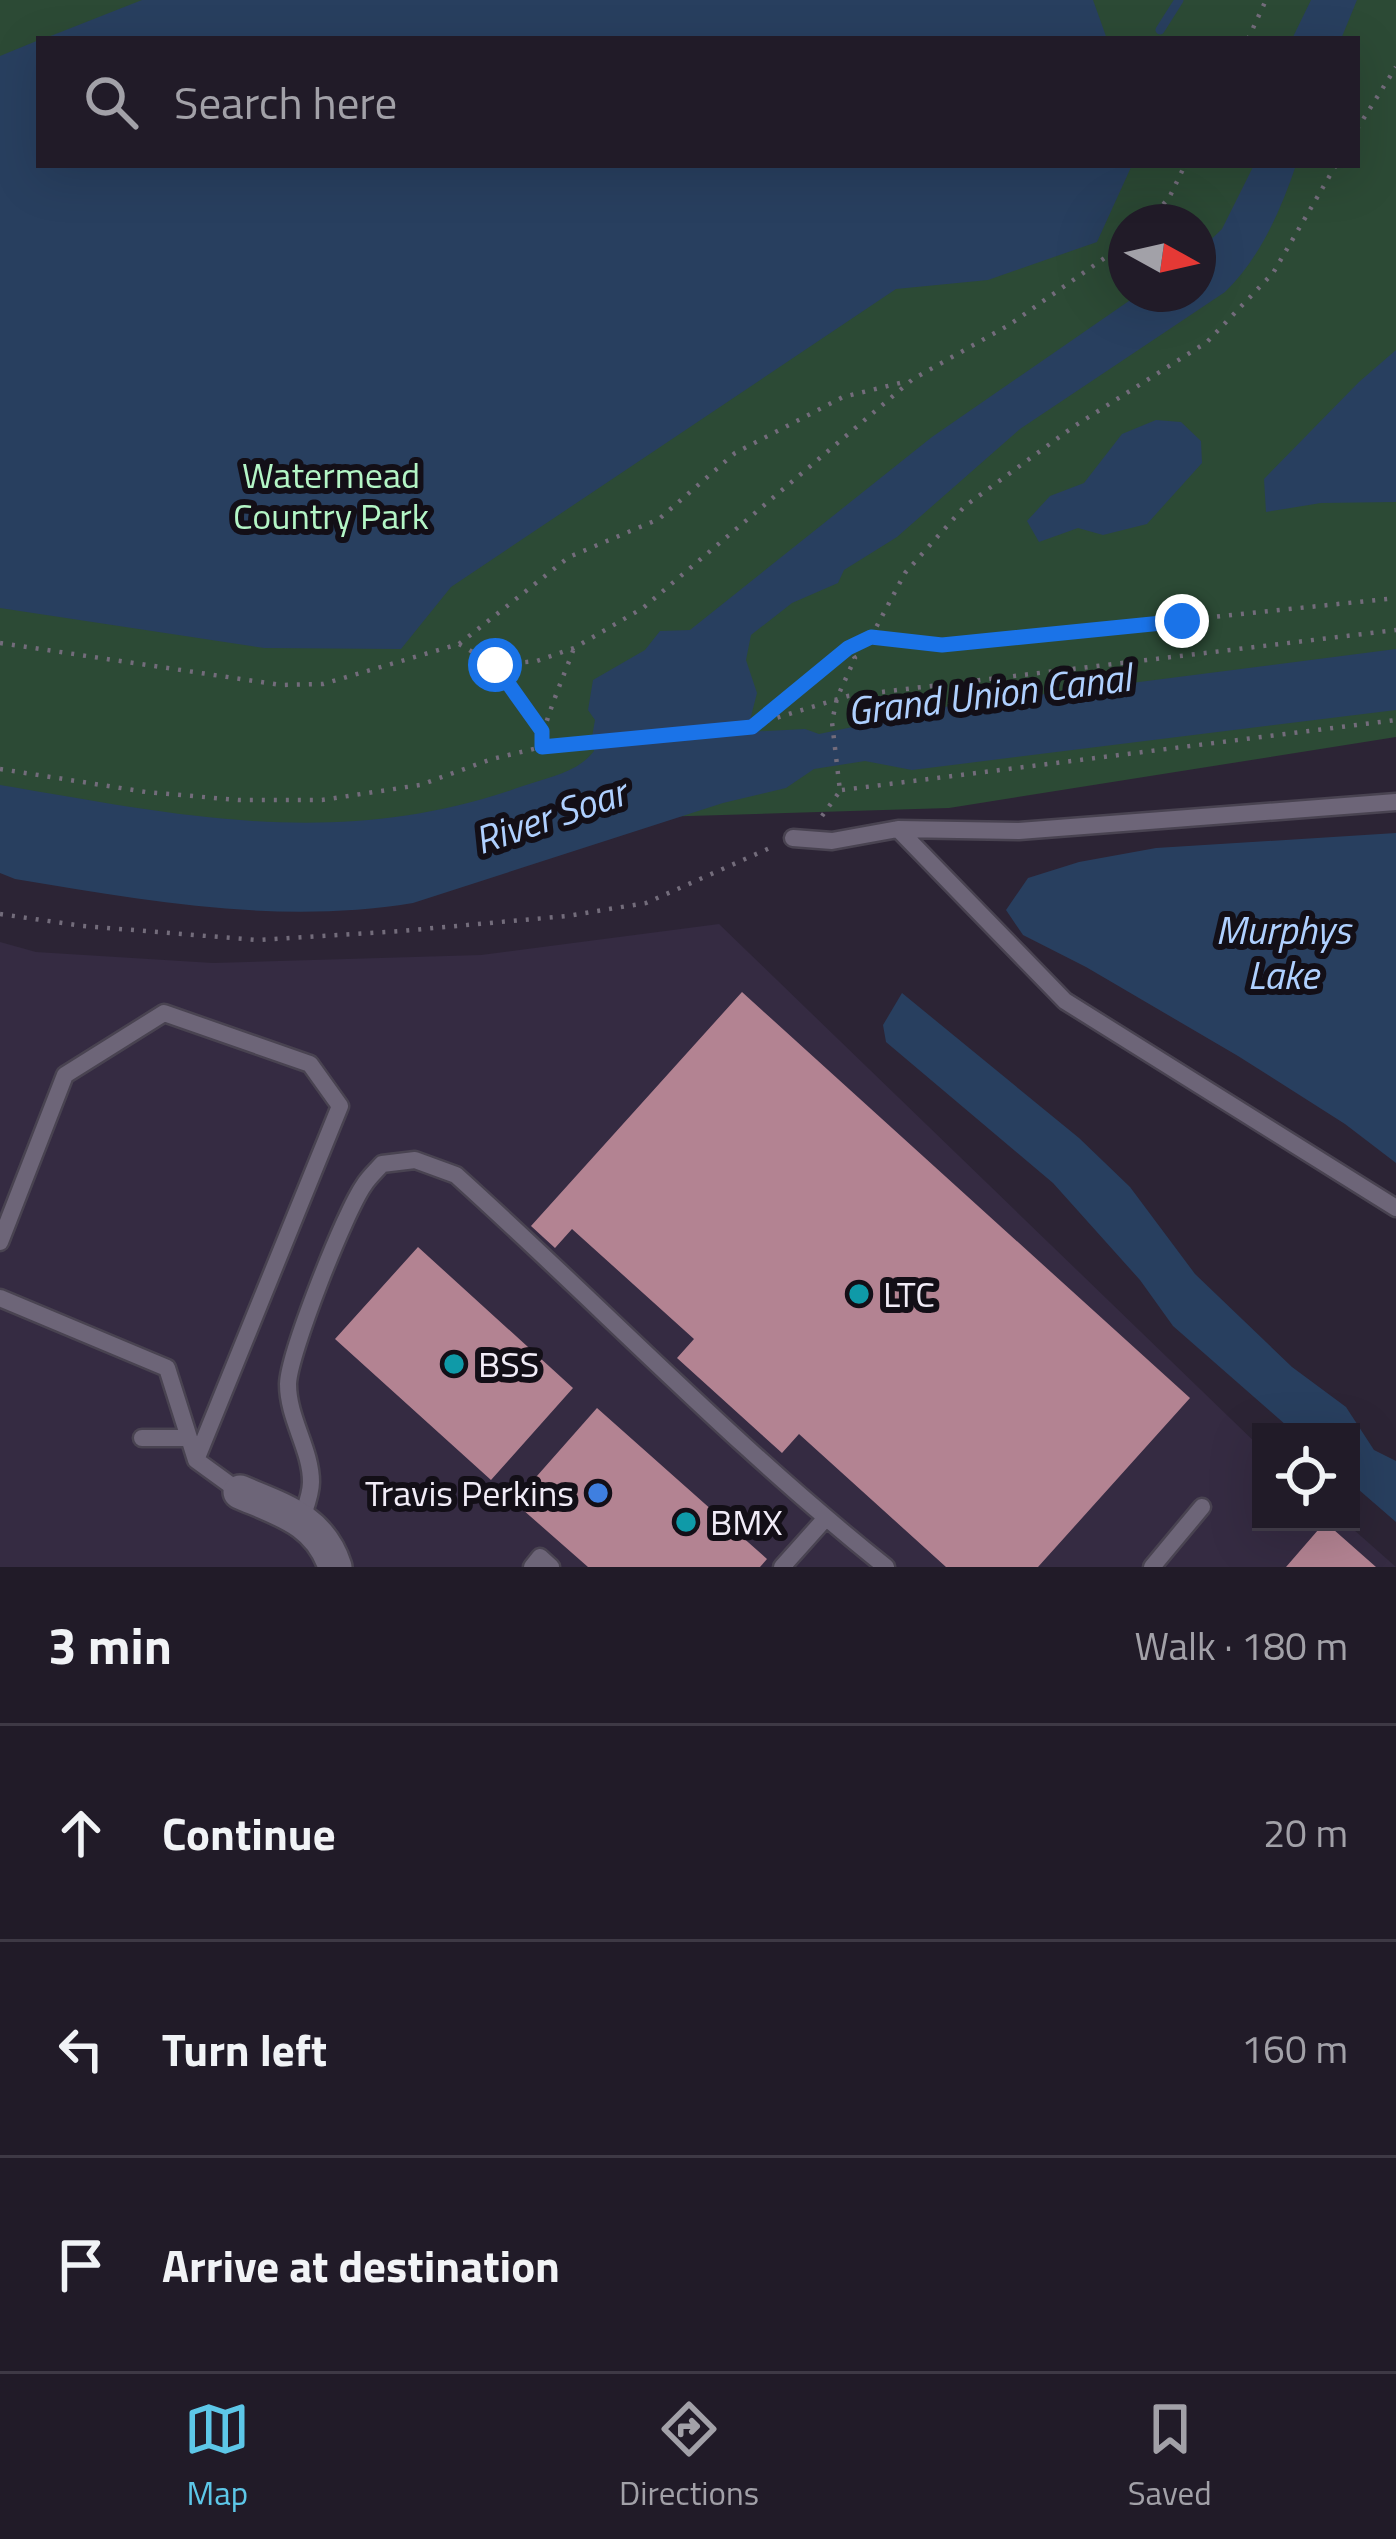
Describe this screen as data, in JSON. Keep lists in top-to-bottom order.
{
  "water": ["Grand Union Canal", "River Soar", "Murphys Lake"],
  "parks": ["Watermead Country Park"],
  "places": [
    "LTC",
    "BSS",
    "Travis Perkins",
    "BMX"
  ],
  "north": "right",
  "page": {
    "search": "Search here",
    "heading": ["3 min", "Walk · 180 m"],
    "list": [
      ["Continue", "20 m"],
      ["Turn left", "160 m"],
      "Arrive at destination"
    ],
    "nav": ["Map", "Directions", "Saved"]
  }
}
